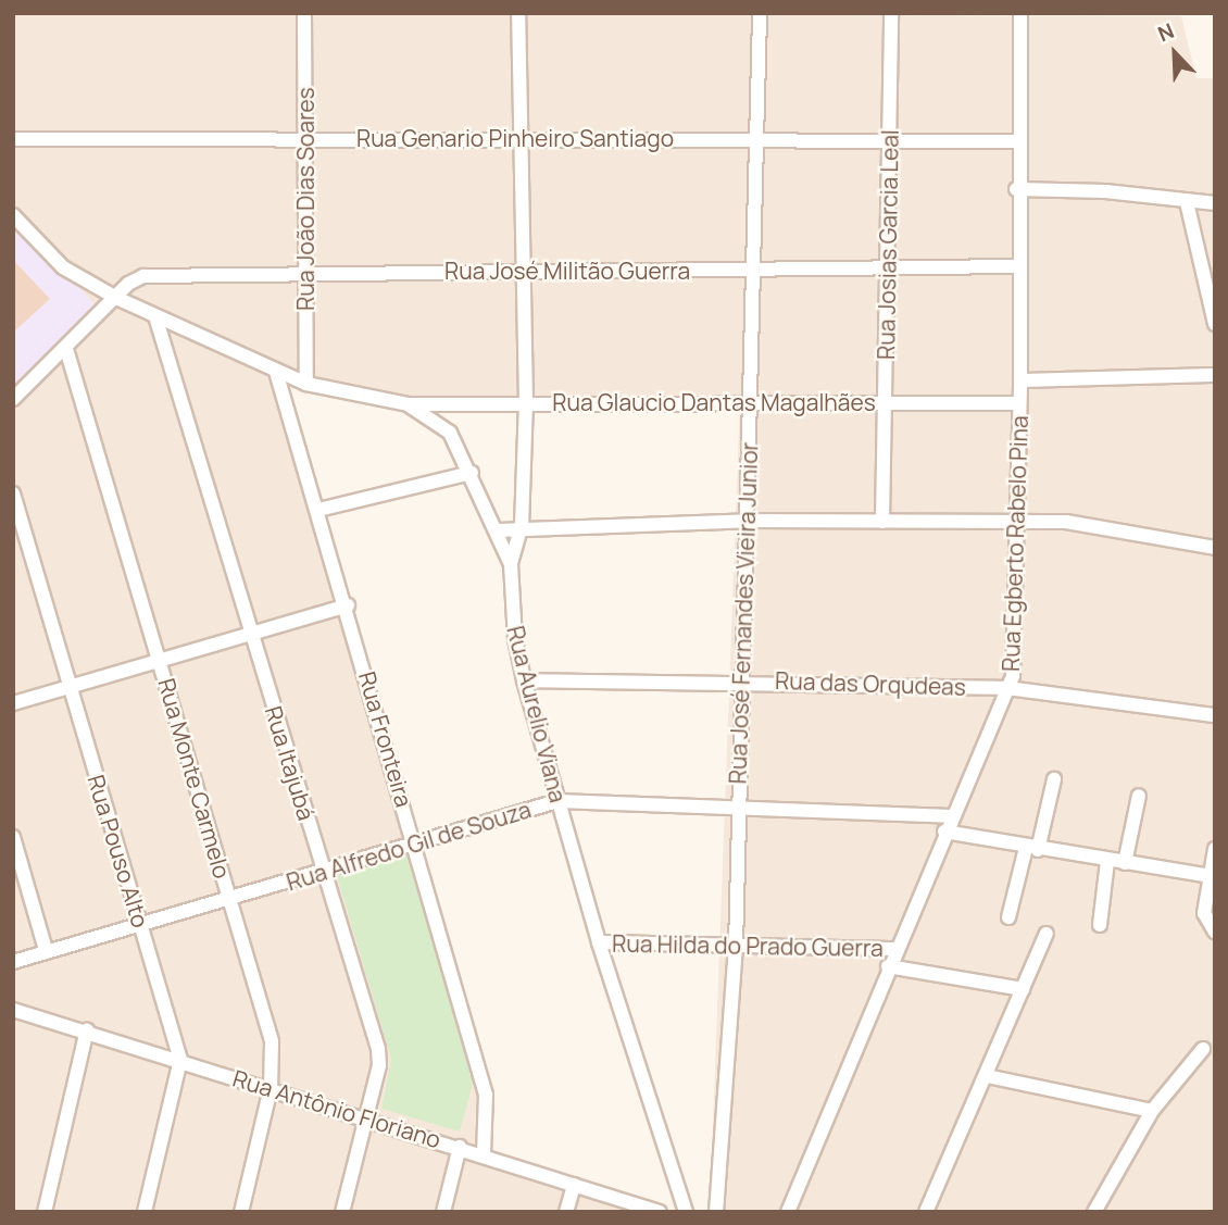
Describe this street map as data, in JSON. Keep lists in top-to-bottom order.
{
  "streets": {
    "street": [
      "Rua Genario Pinheiro Santiago",
      "Rua João Dias Soares",
      "Rua Josias Garcia Leal",
      "Rua José Militão Guerra",
      "Rua Glaucio Dantas Magalhães",
      "Rua Egberto Rabelo Pina",
      "Rua José Fernandes Vieira Junior",
      "Rua das Orqudeas",
      "Rua Aurelio Viana",
      "Rua Fronteira",
      "Rua Itajubá",
      "Rua Monte Carmelo",
      "Rua Alfredo Gil de Souza",
      "Rua Pouso Alto",
      "Rua Hilda do Prado Guerra",
      "Rua Antônio Floriano"
    ]
  },
  "crossings": [
    ["Rua Genario Pinheiro Santiago", "Rua João Dias Soares"],
    ["Rua Genario Pinheiro Santiago", "Rua Josias Garcia Leal"],
    ["Rua Genario Pinheiro Santiago", "Rua Egberto Rabelo Pina"],
    ["Rua Genario Pinheiro Santiago", "Rua José Fernandes Vieira Junior"],
    ["Rua João Dias Soares", "Rua José Militão Guerra"],
    ["Rua João Dias Soares", "Rua Aurelio Viana"],
    ["Rua Josias Garcia Leal", "Rua José Militão Guerra"],
    ["Rua Josias Garcia Leal", "Rua Glaucio Dantas Magalhães"],
    ["Rua José Militão Guerra", "Rua Egberto Rabelo Pina"],
    ["Rua José Militão Guerra", "Rua José Fernandes Vieira Junior"],
    ["Rua José Militão Guerra", "Rua Aurelio Viana"],
    ["Rua Glaucio Dantas Magalhães", "Rua Egberto Rabelo Pina"],
    ["Rua Glaucio Dantas Magalhães", "Rua José Fernandes Vieira Junior"],
    ["Rua Glaucio Dantas Magalhães", "Rua Aurelio Viana"],
    ["Rua Egberto Rabelo Pina", "Rua das Orqudeas"],
    ["Rua Egberto Rabelo Pina", "Rua Alfredo Gil de Souza"],
    ["Rua Egberto Rabelo Pina", "Rua Hilda do Prado Guerra"],
    ["Rua José Fernandes Vieira Junior", "Rua das Orqudeas"],
    ["Rua José Fernandes Vieira Junior", "Rua Alfredo Gil de Souza"],
    ["Rua José Fernandes Vieira Junior", "Rua Hilda do Prado Guerra"],
    ["Rua das Orqudeas", "Rua Aurelio Viana"],
    ["Rua Aurelio Viana", "Rua Fronteira"],
    ["Rua Aurelio Viana", "Rua Itajubá"],
    ["Rua Aurelio Viana", "Rua Alfredo Gil de Souza"],
    ["Rua Aurelio Viana", "Rua Hilda do Prado Guerra"],
    ["Rua Fronteira", "Rua Alfredo Gil de Souza"],
    ["Rua Fronteira", "Rua Antônio Floriano"],
    ["Rua Itajubá", "Rua Alfredo Gil de Souza"],
    ["Rua Itajubá", "Rua Antônio Floriano"],
    ["Rua Monte Carmelo", "Rua Alfredo Gil de Souza"],
    ["Rua Monte Carmelo", "Rua Antônio Floriano"],
    ["Rua Alfredo Gil de Souza", "Rua Pouso Alto"],
    ["Rua Pouso Alto", "Rua Antônio Floriano"]
  ],
  "north": "top left"
}
